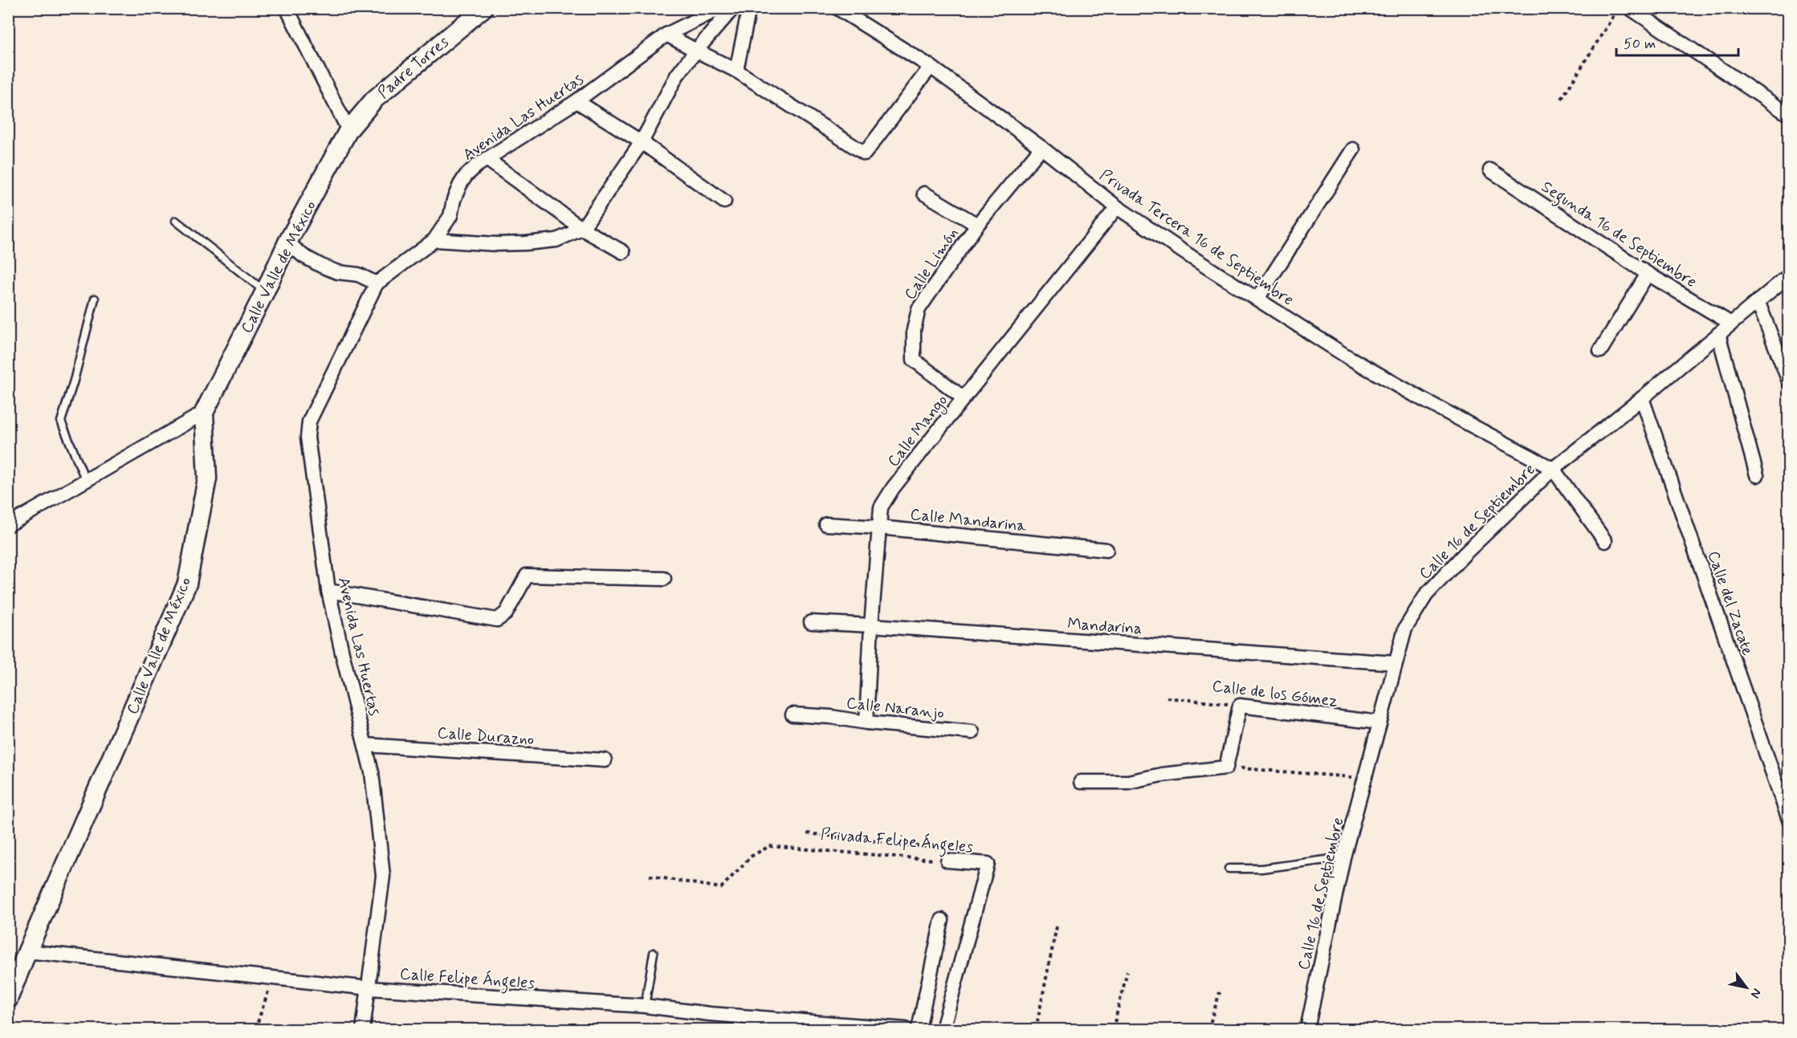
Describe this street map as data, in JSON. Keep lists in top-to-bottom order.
{
  "streets": {
    "street": [
      "Padre Torres",
      "Avenida Las Huertas",
      "Segunda 16 de Septiembre",
      "Privada Tercera 16 de Septiembre",
      "Calle Limón",
      "Calle Valle de México",
      "Calle Mango",
      "Calle Mandarina",
      "Calle 16 de Septiembre",
      "Calle del Zacate",
      "Mandarina",
      "Calle de los Gómez",
      "Calle Naranjo",
      "Calle Durazno",
      "Privada Felipe Ángeles",
      "Calle Felipe Ángeles"
    ]
  },
  "crossings": [
    ["Padre Torres", "Calle Valle de México"],
    ["Avenida Las Huertas", "Calle Durazno"],
    ["Avenida Las Huertas", "Calle Felipe Ángeles"],
    ["Segunda 16 de Septiembre", "Calle 16 de Septiembre"],
    ["Privada Tercera 16 de Septiembre", "Calle Limón"],
    ["Privada Tercera 16 de Septiembre", "Calle Mango"],
    ["Privada Tercera 16 de Septiembre", "Calle 16 de Septiembre"],
    ["Calle Limón", "Calle Mango"],
    ["Calle Valle de México", "Calle Felipe Ángeles"],
    ["Calle Mango", "Calle Mandarina"],
    ["Calle Mango", "Mandarina"],
    ["Calle Mango", "Calle Naranjo"],
    ["Calle 16 de Septiembre", "Calle del Zacate"],
    ["Calle 16 de Septiembre", "Mandarina"],
    ["Calle 16 de Septiembre", "Calle de los Gómez"]
  ],
  "scale_bar": "50 m",
  "north": "bottom right"
}
